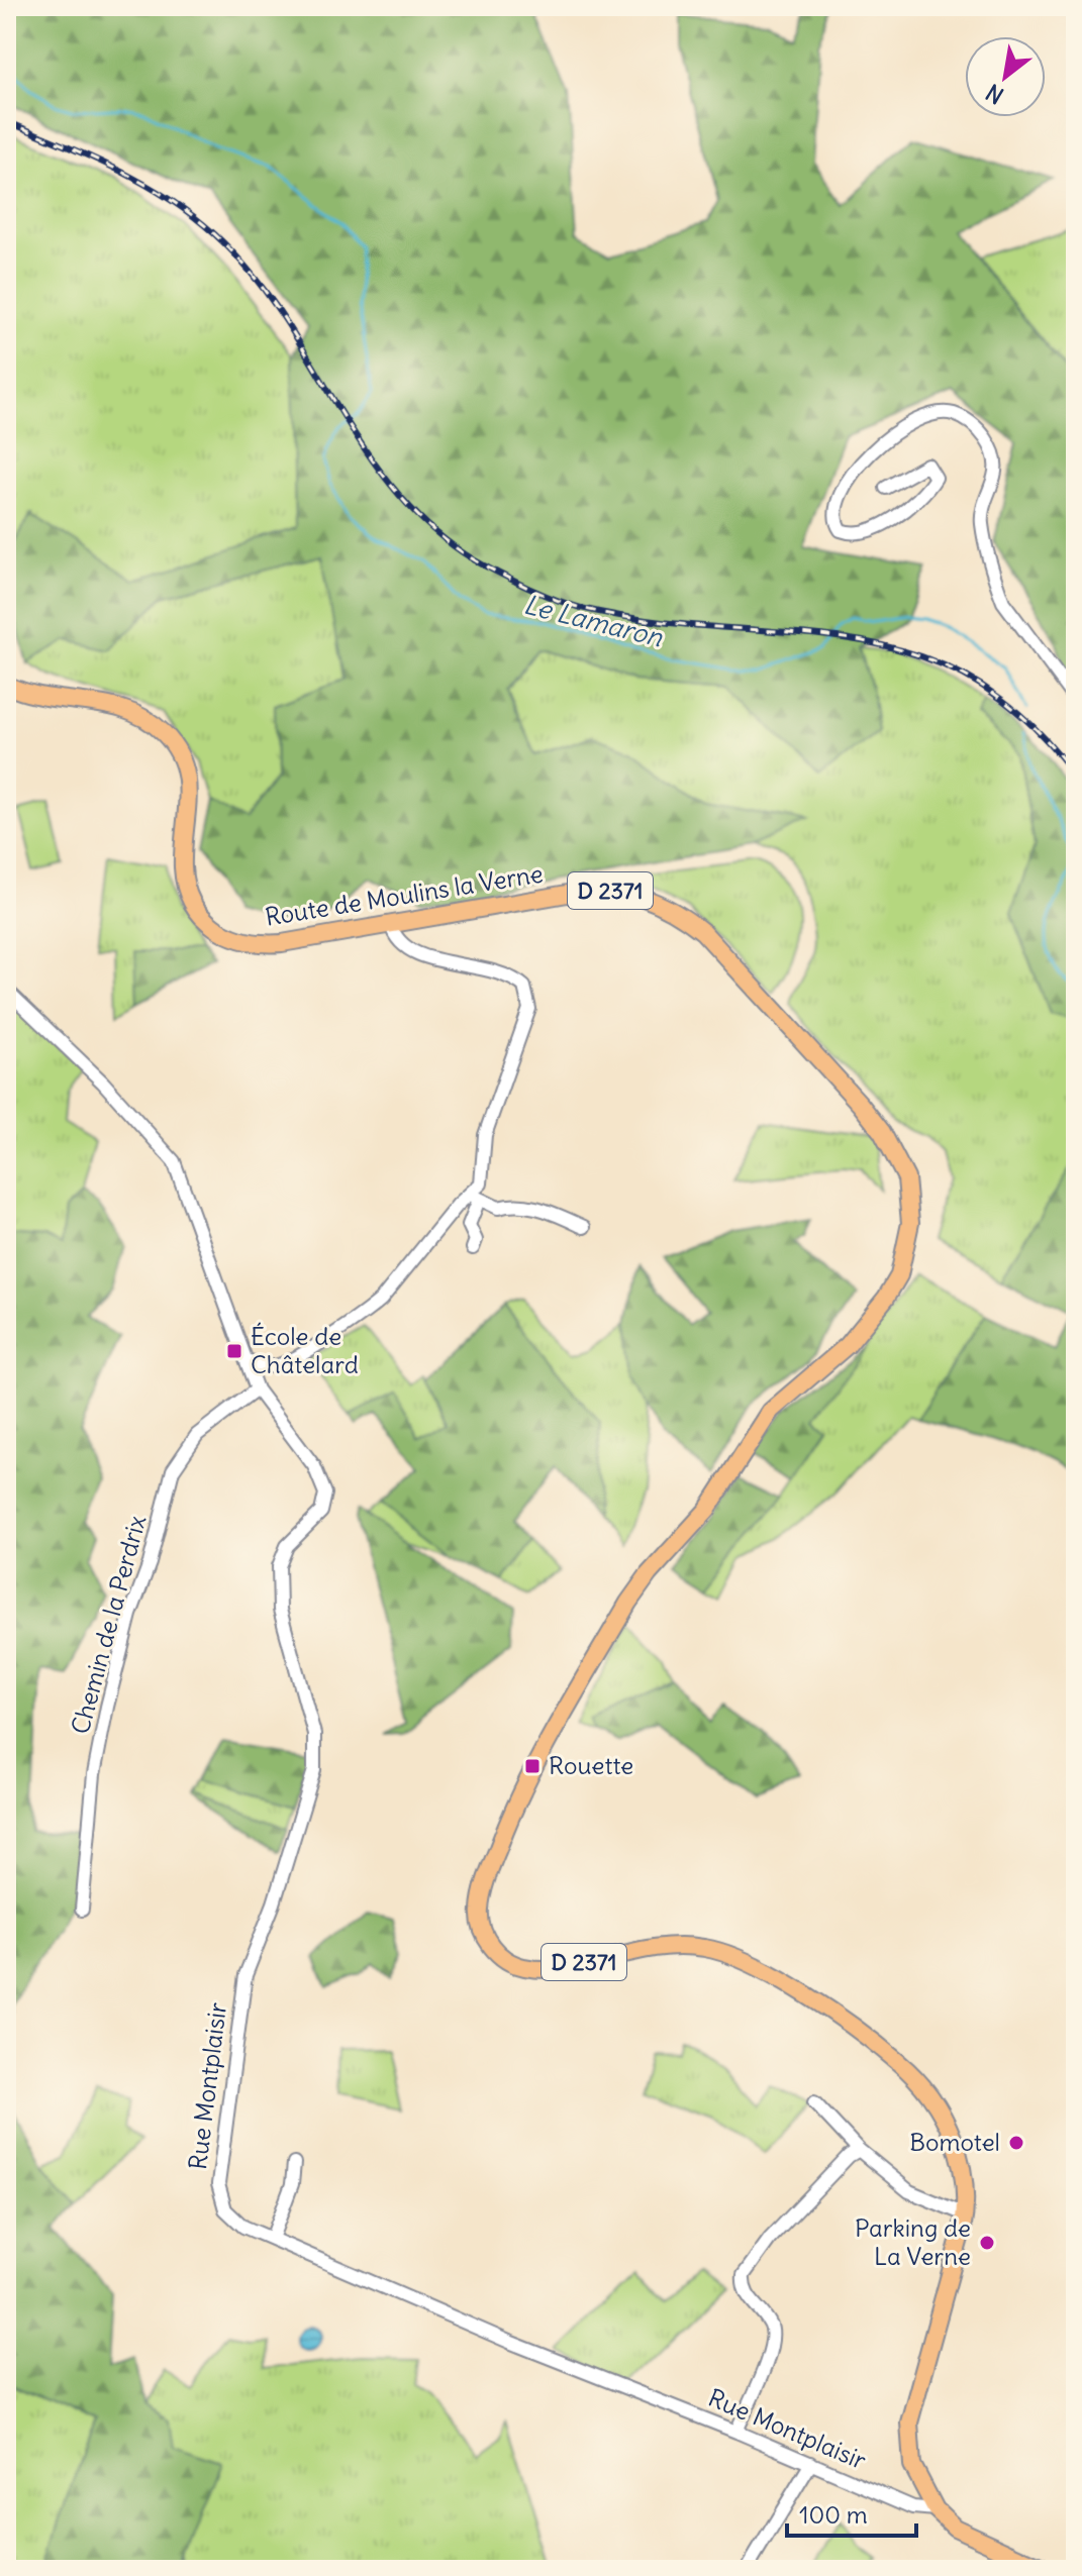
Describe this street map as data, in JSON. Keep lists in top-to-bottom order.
{
  "streets": {
    "main road": ["D 2371", "Route de Moulins la Verne"],
    "street": ["Chemin de la Perdrix", "Rue Montplaisir"]
  },
  "crossings": [
    ["D 2371", "Route de Moulins la Verne"],
    ["D 2371", "Rue Montplaisir"],
    ["Chemin de la Perdrix", "Rue Montplaisir"]
  ],
  "water": ["Le Lamaron"],
  "places": {
    "transit": ["École de Châtelard", "Rouette"],
    "other": ["Bomotel", "Parking de La Verne"]
  },
  "scale_bar": "100 m",
  "north": "bottom left"
}
